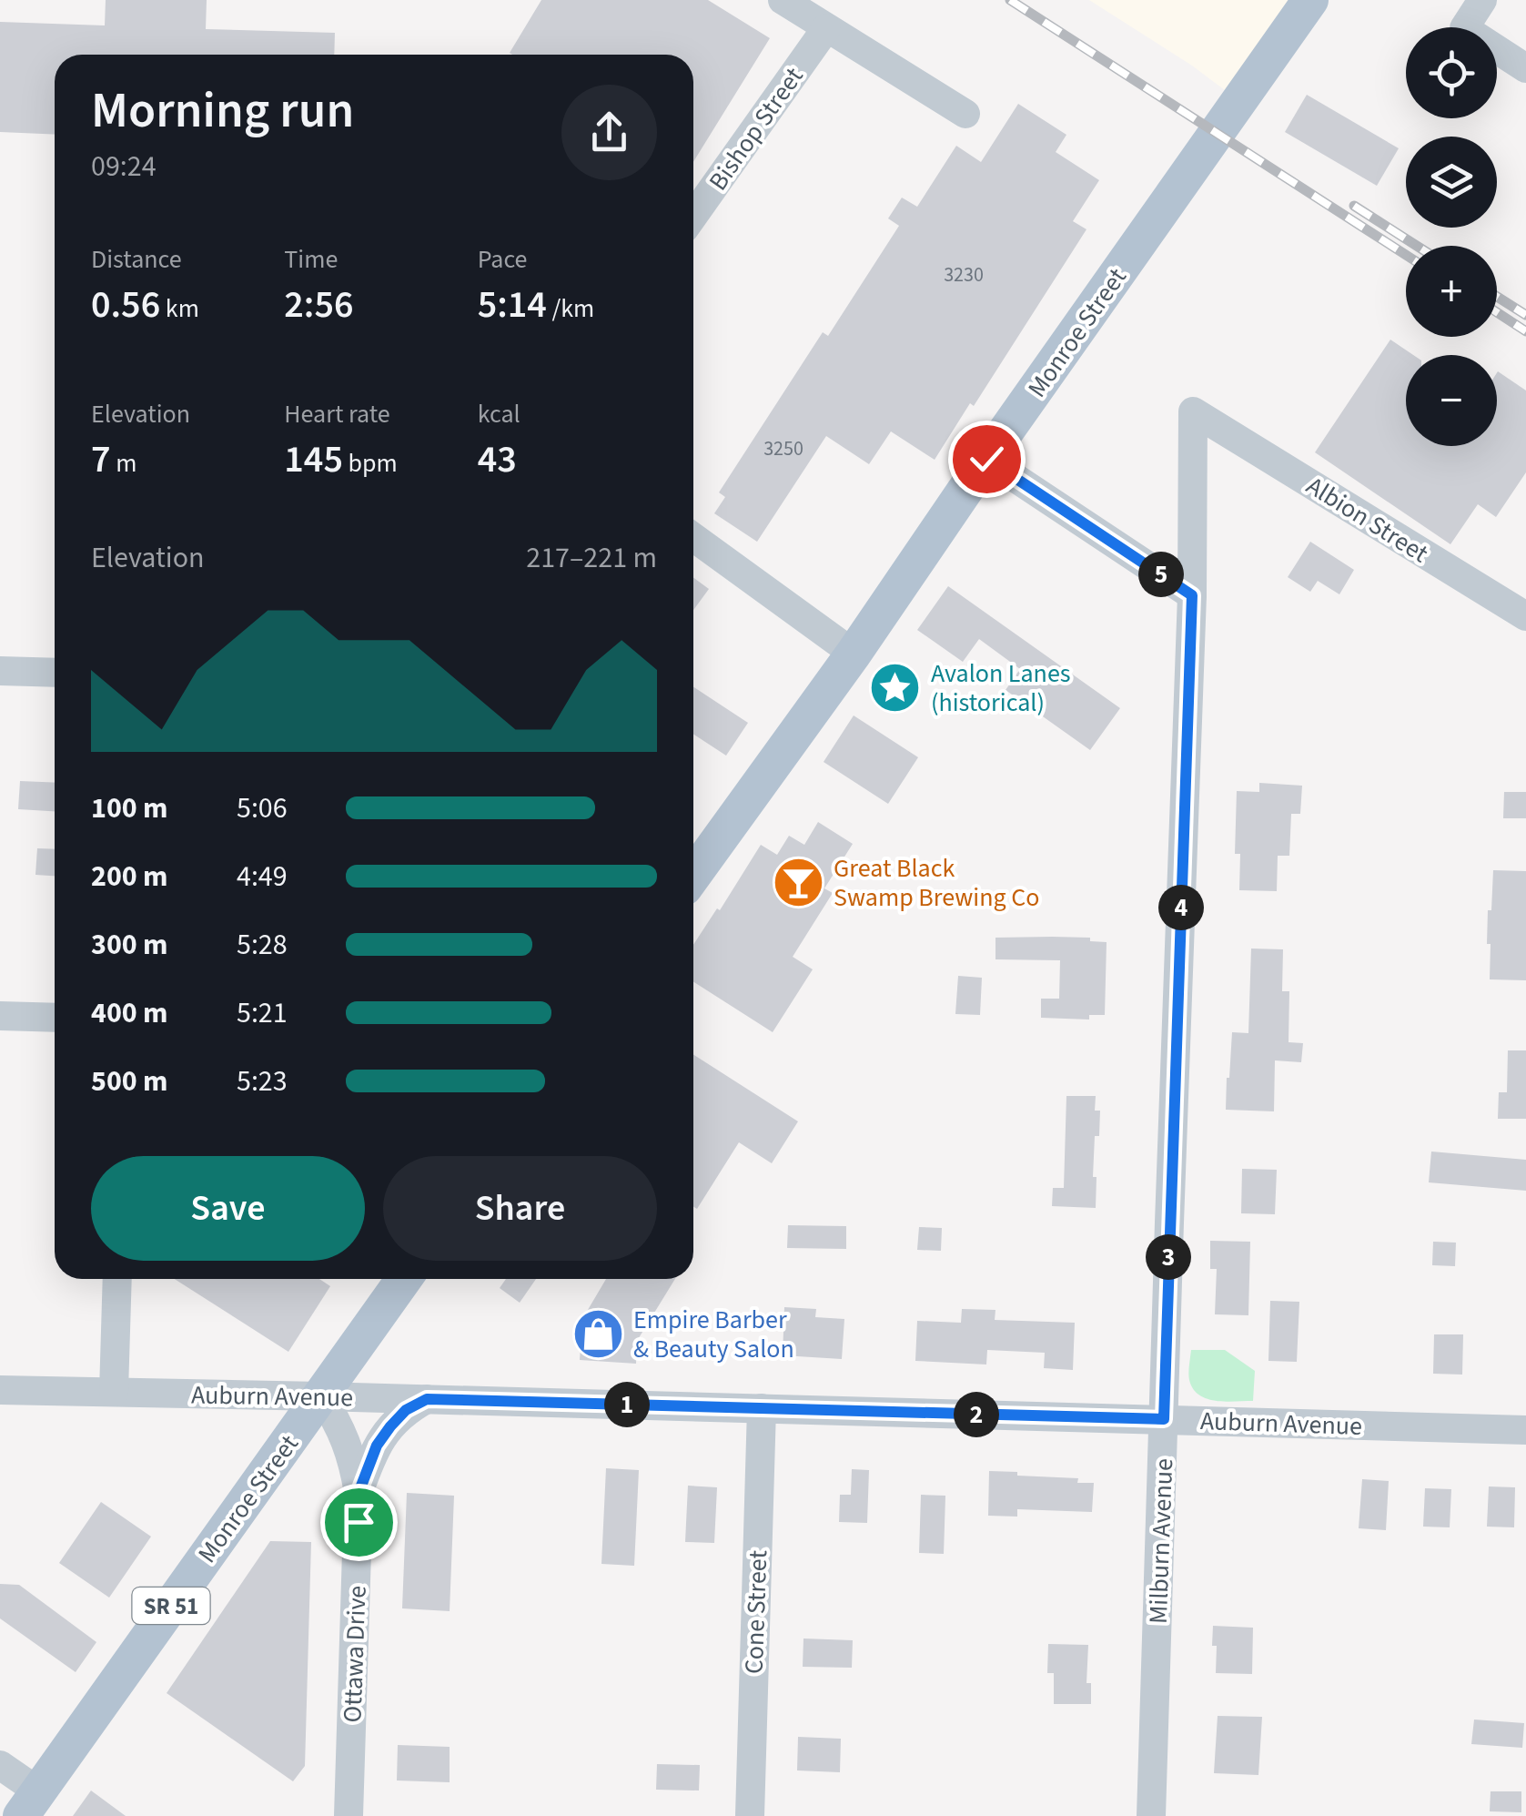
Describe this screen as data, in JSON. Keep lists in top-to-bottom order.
{
  "streets": {
    "main road": ["Monroe Street", "SR 51"],
    "street": [
      "Bishop Street",
      "Albion Street",
      "Auburn Avenue",
      "Milburn Avenue",
      "Cone Street",
      "Ottawa Drive"
    ]
  },
  "crossings": [
    ["Monroe Street", "Auburn Avenue"],
    ["Monroe Street", "Ottawa Drive"],
    ["Albion Street", "Milburn Avenue"],
    ["Auburn Avenue", "Milburn Avenue"],
    ["Auburn Avenue", "Cone Street"],
    ["Auburn Avenue", "Ottawa Drive"]
  ],
  "places": {
    "place": ["Avalon Lanes (historical)"],
    "bar": ["Great Black Swamp Brewing Co"],
    "shop": ["Empire Barber & Beauty Salon"]
  },
  "house_numbers": ["3230", "3250"],
  "page": {
    "map_buttons": ["+", "−"],
    "heading": ["Morning run", "09:24"],
    "stats": [
      ["Distance", "0.56 km"],
      ["Time", "2:56"],
      ["Pace", "5:14 /km"],
      ["Elevation", "7 m"],
      ["Heart rate", "145 bpm"],
      ["kcal", "43"]
    ],
    "chart": ["Elevation", "217–221 m"],
    "pins": [
      "5",
      "4",
      "3",
      "1",
      "2"
    ],
    "list": [
      {
        "name": "100 m",
        "note": "5:06"
      },
      {
        "name": "200 m",
        "note": "4:49"
      },
      {
        "name": "300 m",
        "note": "5:28"
      },
      {
        "name": "400 m",
        "note": "5:21"
      },
      {
        "name": "500 m",
        "note": "5:23"
      }
    ],
    "buttons": ["Save", "Share"]
  }
}
